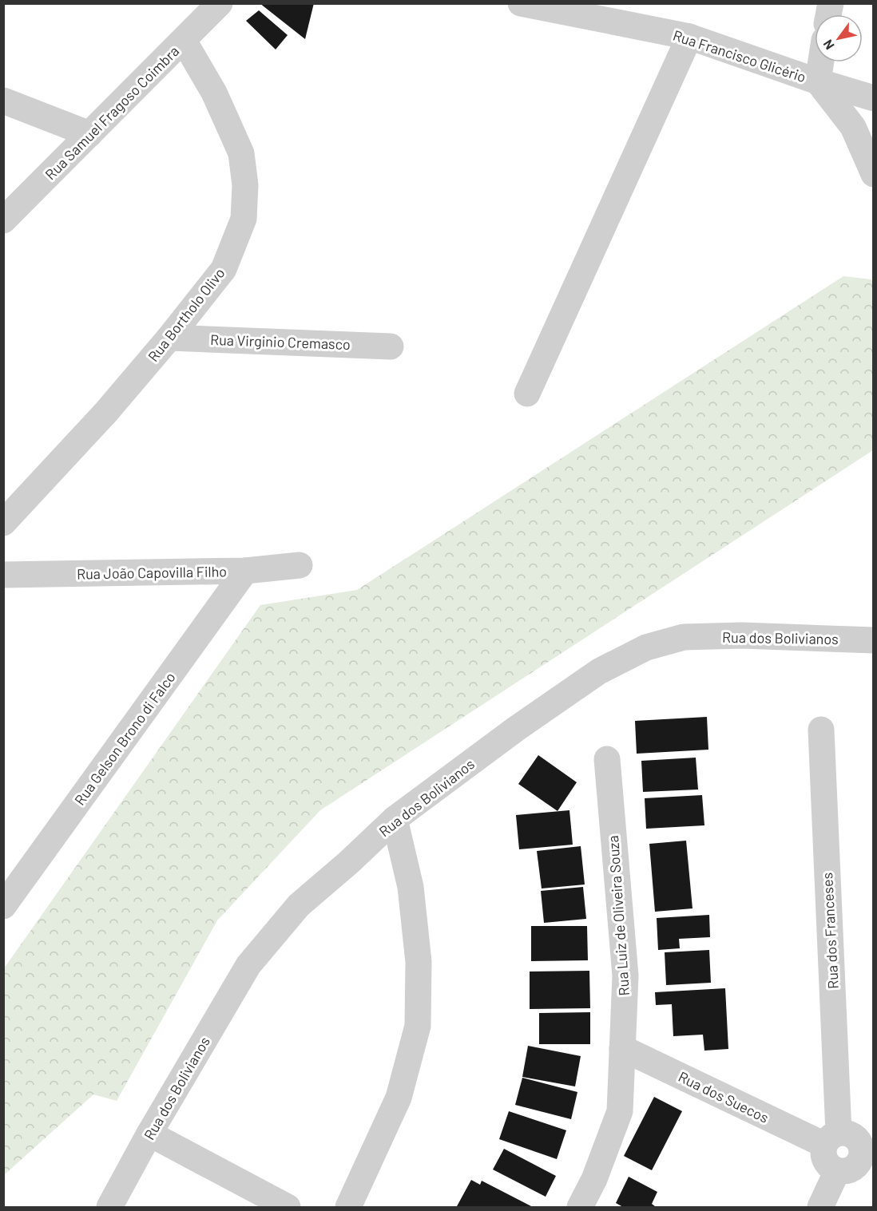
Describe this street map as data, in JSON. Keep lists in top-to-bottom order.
{
  "streets": {
    "street": [
      "Rua Francisco Glicério",
      "Rua Samuel Fragoso Coimbra",
      "Rua Bortholo Olivo",
      "Rua Virginio Cremasco",
      "Rua João Capovilla Filho",
      "Rua dos Bolivianos",
      "Rua Gelson Brono di Falco",
      "Rua Luiz de Oliveira Souza",
      "Rua dos Franceses",
      "Rua dos Suecos"
    ]
  },
  "crossings": [
    ["Rua Samuel Fragoso Coimbra", "Rua Bortholo Olivo"],
    ["Rua Bortholo Olivo", "Rua Virginio Cremasco"],
    ["Rua João Capovilla Filho", "Rua Gelson Brono di Falco"],
    ["Rua Luiz de Oliveira Souza", "Rua dos Suecos"],
    ["Rua dos Franceses", "Rua dos Suecos"]
  ],
  "north": "bottom left"
}
